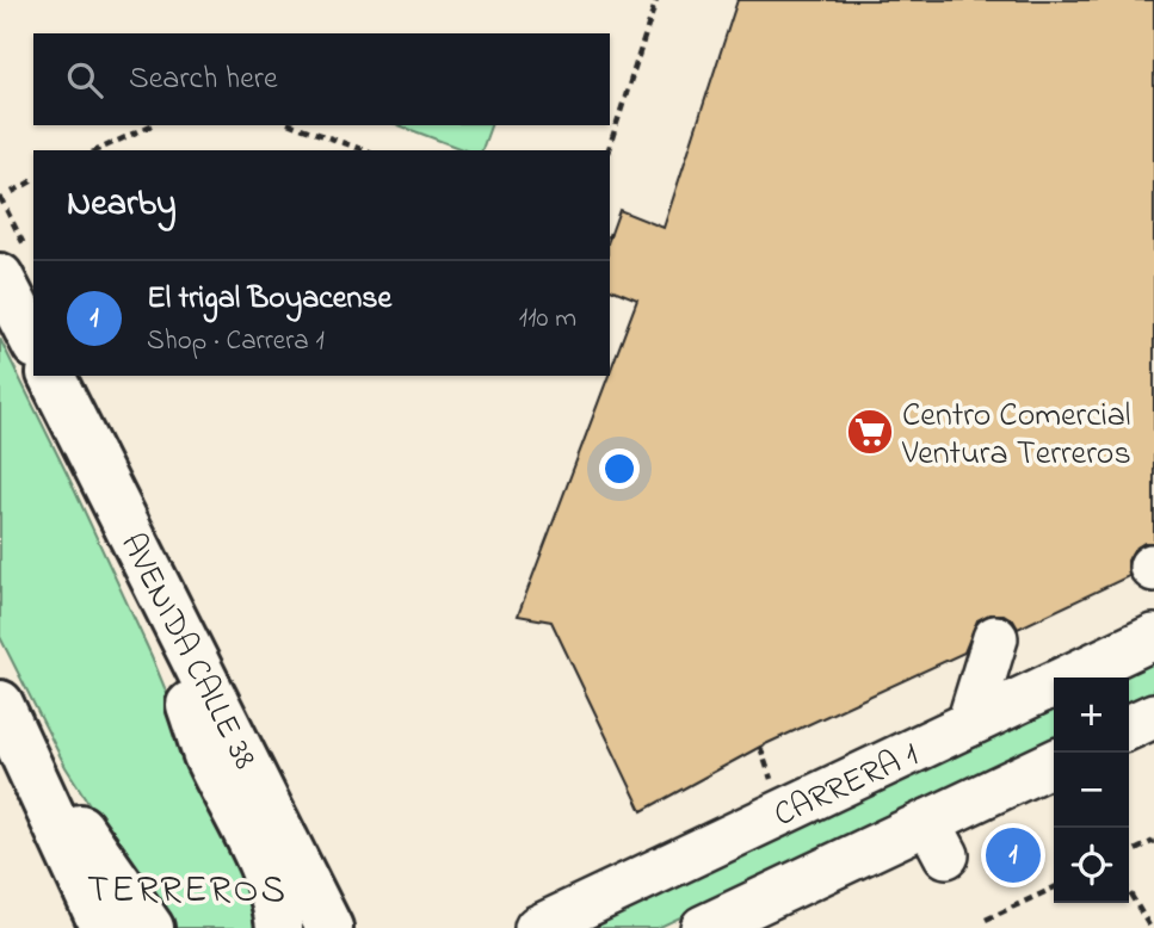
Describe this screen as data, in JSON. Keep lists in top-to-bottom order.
{
  "streets": {
    "main road": ["AVENIDA CALLE 38"],
    "street": ["CARRERA 1"]
  },
  "districts": ["TERREROS"],
  "places": {
    "supermarket": ["Centro Comercial Ventura Terreros"]
  },
  "page": {
    "search": "Search here",
    "heading": "Nearby",
    "list": [
      {
        "mark": "1",
        "name": "El trigal Boyacense",
        "note": "Shop · Carrera 1",
        "value": "110 m"
      }
    ],
    "map_buttons": ["+", "−"],
    "pins": "1"
  }
}
